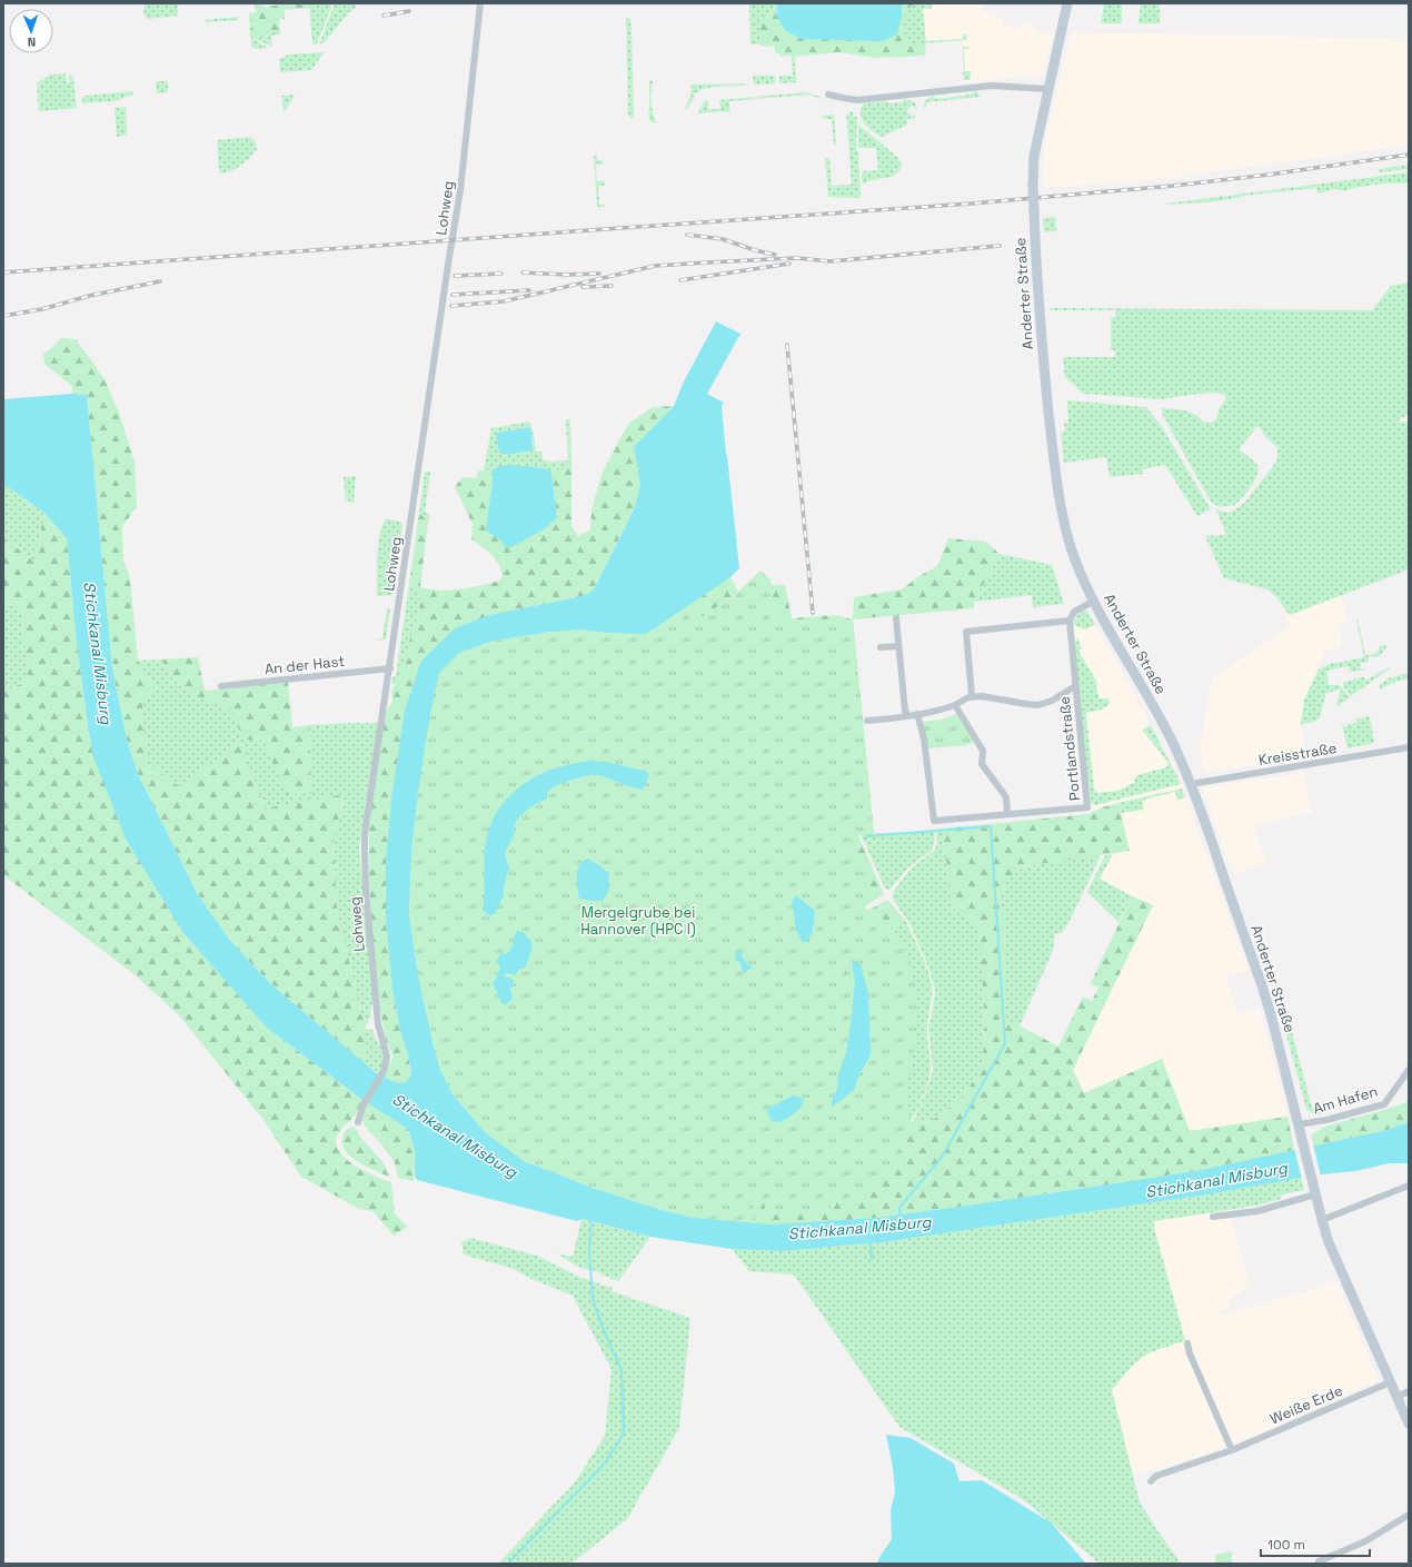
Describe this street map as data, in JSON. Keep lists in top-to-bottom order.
{
  "streets": {
    "main road": ["Anderter Straße"],
    "street": [
      "Lohweg",
      "An der Hast",
      "Portlandstraße",
      "Kreisstraße",
      "Am Hafen",
      "Weiße Erde"
    ]
  },
  "crossings": [
    ["Lohweg", "An der Hast"],
    ["Anderter Straße", "Kreisstraße"],
    ["Anderter Straße", "Am Hafen"],
    ["Anderter Straße", "Weiße Erde"]
  ],
  "water": ["Stichkanal Misburg"],
  "parks": ["Mergelgrube bei Hannover (HPC I)"],
  "scale_bar": "100 m",
  "north": "bottom"
}
